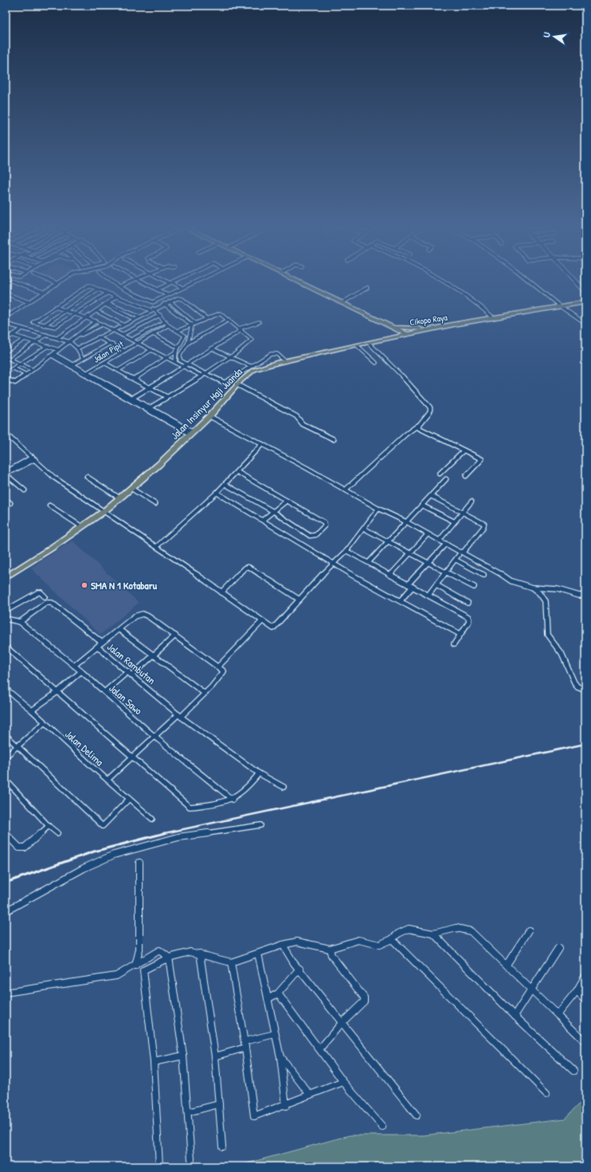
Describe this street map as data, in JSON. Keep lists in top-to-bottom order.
{
  "streets": {
    "highway": ["Cikopo Raya", "Jalan Insinyur Haji Juanda"],
    "street": [
      "Jalan Pipit",
      "Jalan Rambutan",
      "Jalan Sawo",
      "Jalan Delima"
    ]
  },
  "crossings": [
    ["Cikopo Raya", "Jalan Insinyur Haji Juanda"],
    ["Jalan Rambutan", "Jalan Sawo"]
  ],
  "places": ["SMA N 1 Kotabaru"],
  "north": "left"
}
